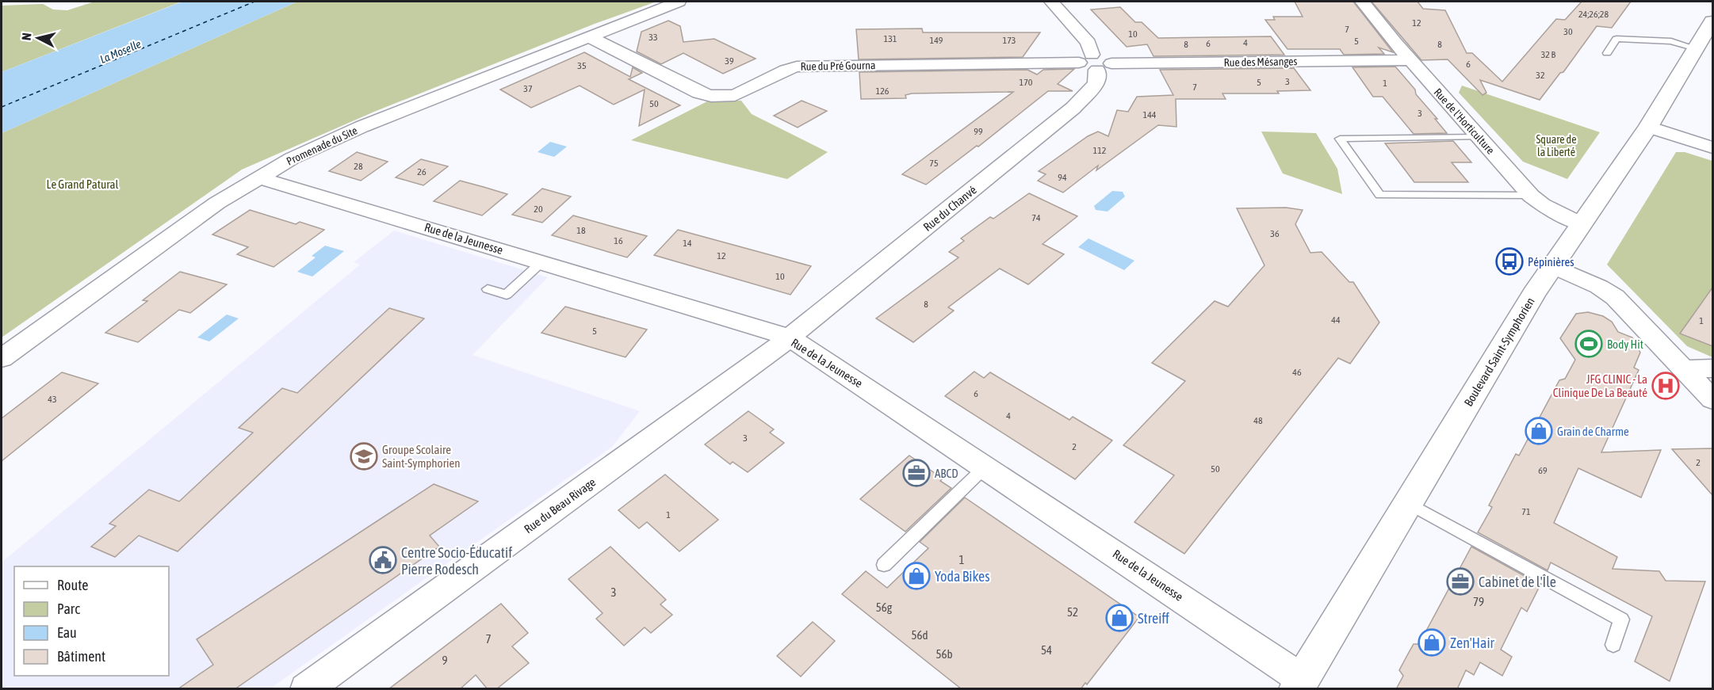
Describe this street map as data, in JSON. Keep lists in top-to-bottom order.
{
  "streets": {
    "main road": ["Boulevard Saint-Symphorien"],
    "street": [
      "Rue des Mésanges",
      "Rue du Pré Gourna",
      "Rue de l'Horticulture",
      "Promenade du Site",
      "Rue du Chanvé",
      "Rue de la Jeunesse",
      "Rue du Beau Rivage"
    ]
  },
  "crossings": [
    ["Rue des Mésanges", "Rue du Pré Gourna"],
    ["Rue des Mésanges", "Rue de l'Horticulture"],
    ["Rue des Mésanges", "Rue du Chanvé"],
    ["Rue du Pré Gourna", "Promenade du Site"],
    ["Rue du Pré Gourna", "Rue du Chanvé"],
    ["Rue de l'Horticulture", "Boulevard Saint-Symphorien"],
    ["Promenade du Site", "Rue de la Jeunesse"],
    ["Rue du Chanvé", "Rue de la Jeunesse"],
    ["Rue du Chanvé", "Rue du Beau Rivage"],
    ["Rue de la Jeunesse", "Boulevard Saint-Symphorien"],
    ["Rue de la Jeunesse", "Rue du Beau Rivage"]
  ],
  "water": ["La Moselle"],
  "parks": ["Square de la Liberté", "Le Grand Patural"],
  "places": {
    "bus stop": ["Pépinières"],
    "sports": ["Body Hit"],
    "hospital": ["JFG CLINIC - La Clinique De La Beauté"],
    "shop": [
      "Grain de Charme",
      "Yoda Bikes",
      "Streiff",
      "Zen'Hair"
    ],
    "school or university": ["Groupe Scolaire Saint-Symphorien"],
    "office": ["ABCD", "Cabinet de l'Île"],
    "public building": ["Centre Socio-Éducatif Pierre Rodesch"]
  },
  "house_numbers": [
    "24;26;28",
    "12",
    "7",
    "30",
    "10",
    "33",
    "131",
    "149",
    "173",
    "5",
    "4",
    "6",
    "8",
    "8",
    "32 B",
    "39",
    "6",
    "35",
    "32",
    "3",
    "170",
    "5",
    "1",
    "7",
    "37",
    "126",
    "50",
    "3",
    "144",
    "99",
    "112",
    "75",
    "28",
    "26",
    "94",
    "20",
    "74",
    "18",
    "36",
    "16",
    "14",
    "12",
    "10",
    "8",
    "44",
    "1",
    "5",
    "46",
    "6",
    "43",
    "4",
    "48",
    "3",
    "2",
    "2",
    "50",
    "69",
    "71",
    "1",
    "1",
    "3",
    "79",
    "56g",
    "52",
    "56d",
    "7",
    "54",
    "56b",
    "9"
  ],
  "legend": [
    "Route",
    "Parc",
    "Eau",
    "Bâtiment"
  ],
  "north": "left"
}
